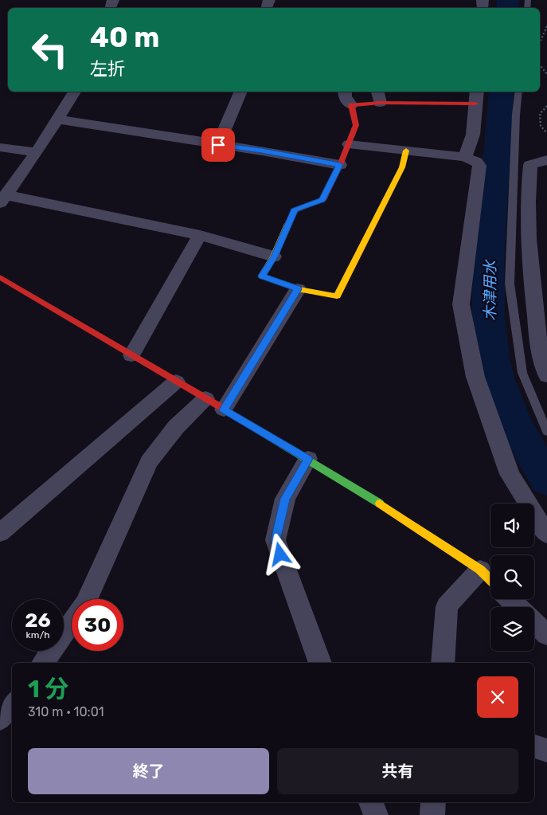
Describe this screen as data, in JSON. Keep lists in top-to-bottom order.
{
  "water": ["木津用水"],
  "page": {
    "turn": ["40 m", "左折"],
    "speed": "26 km/h",
    "limit": "30",
    "heading": ["1 分", "310 m · 10:01"],
    "buttons": ["終了", "共有"]
  }
}
